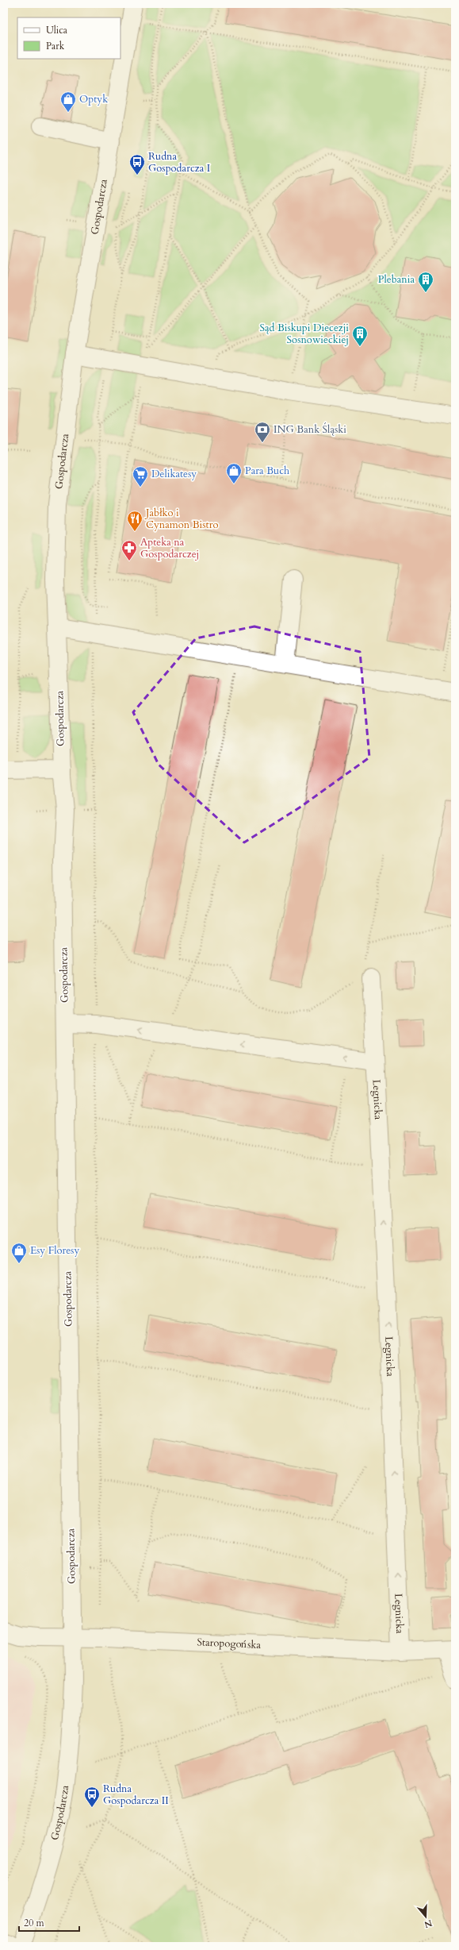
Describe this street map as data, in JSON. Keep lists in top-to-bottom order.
{
  "streets": {
    "street": ["Gospodarcza", "Legnicka", "Staropogońska"]
  },
  "crossings": [
    ["Gospodarcza", "Staropogońska"],
    ["Legnicka", "Staropogońska"]
  ],
  "one_way": ["Legnicka"],
  "places": {
    "shop": ["Optyk", "Para Buch", "Esy Floresy"],
    "bus stop": ["Rudna Gospodarcza I", "Rudna Gospodarcza II"],
    "building": ["Plebania", "Sąd Biskupi Diecezji Sosnowieckiej"],
    "bank": ["ING Bank Śląski"],
    "supermarket": ["Delikatesy"],
    "restaurant": ["Jabłko i Cynamon Bistro"],
    "pharmacy": ["Apteka na Gospodarczej"]
  },
  "legend": ["Ulica", "Park"],
  "scale_bar": "20 m",
  "north": "bottom"
}
